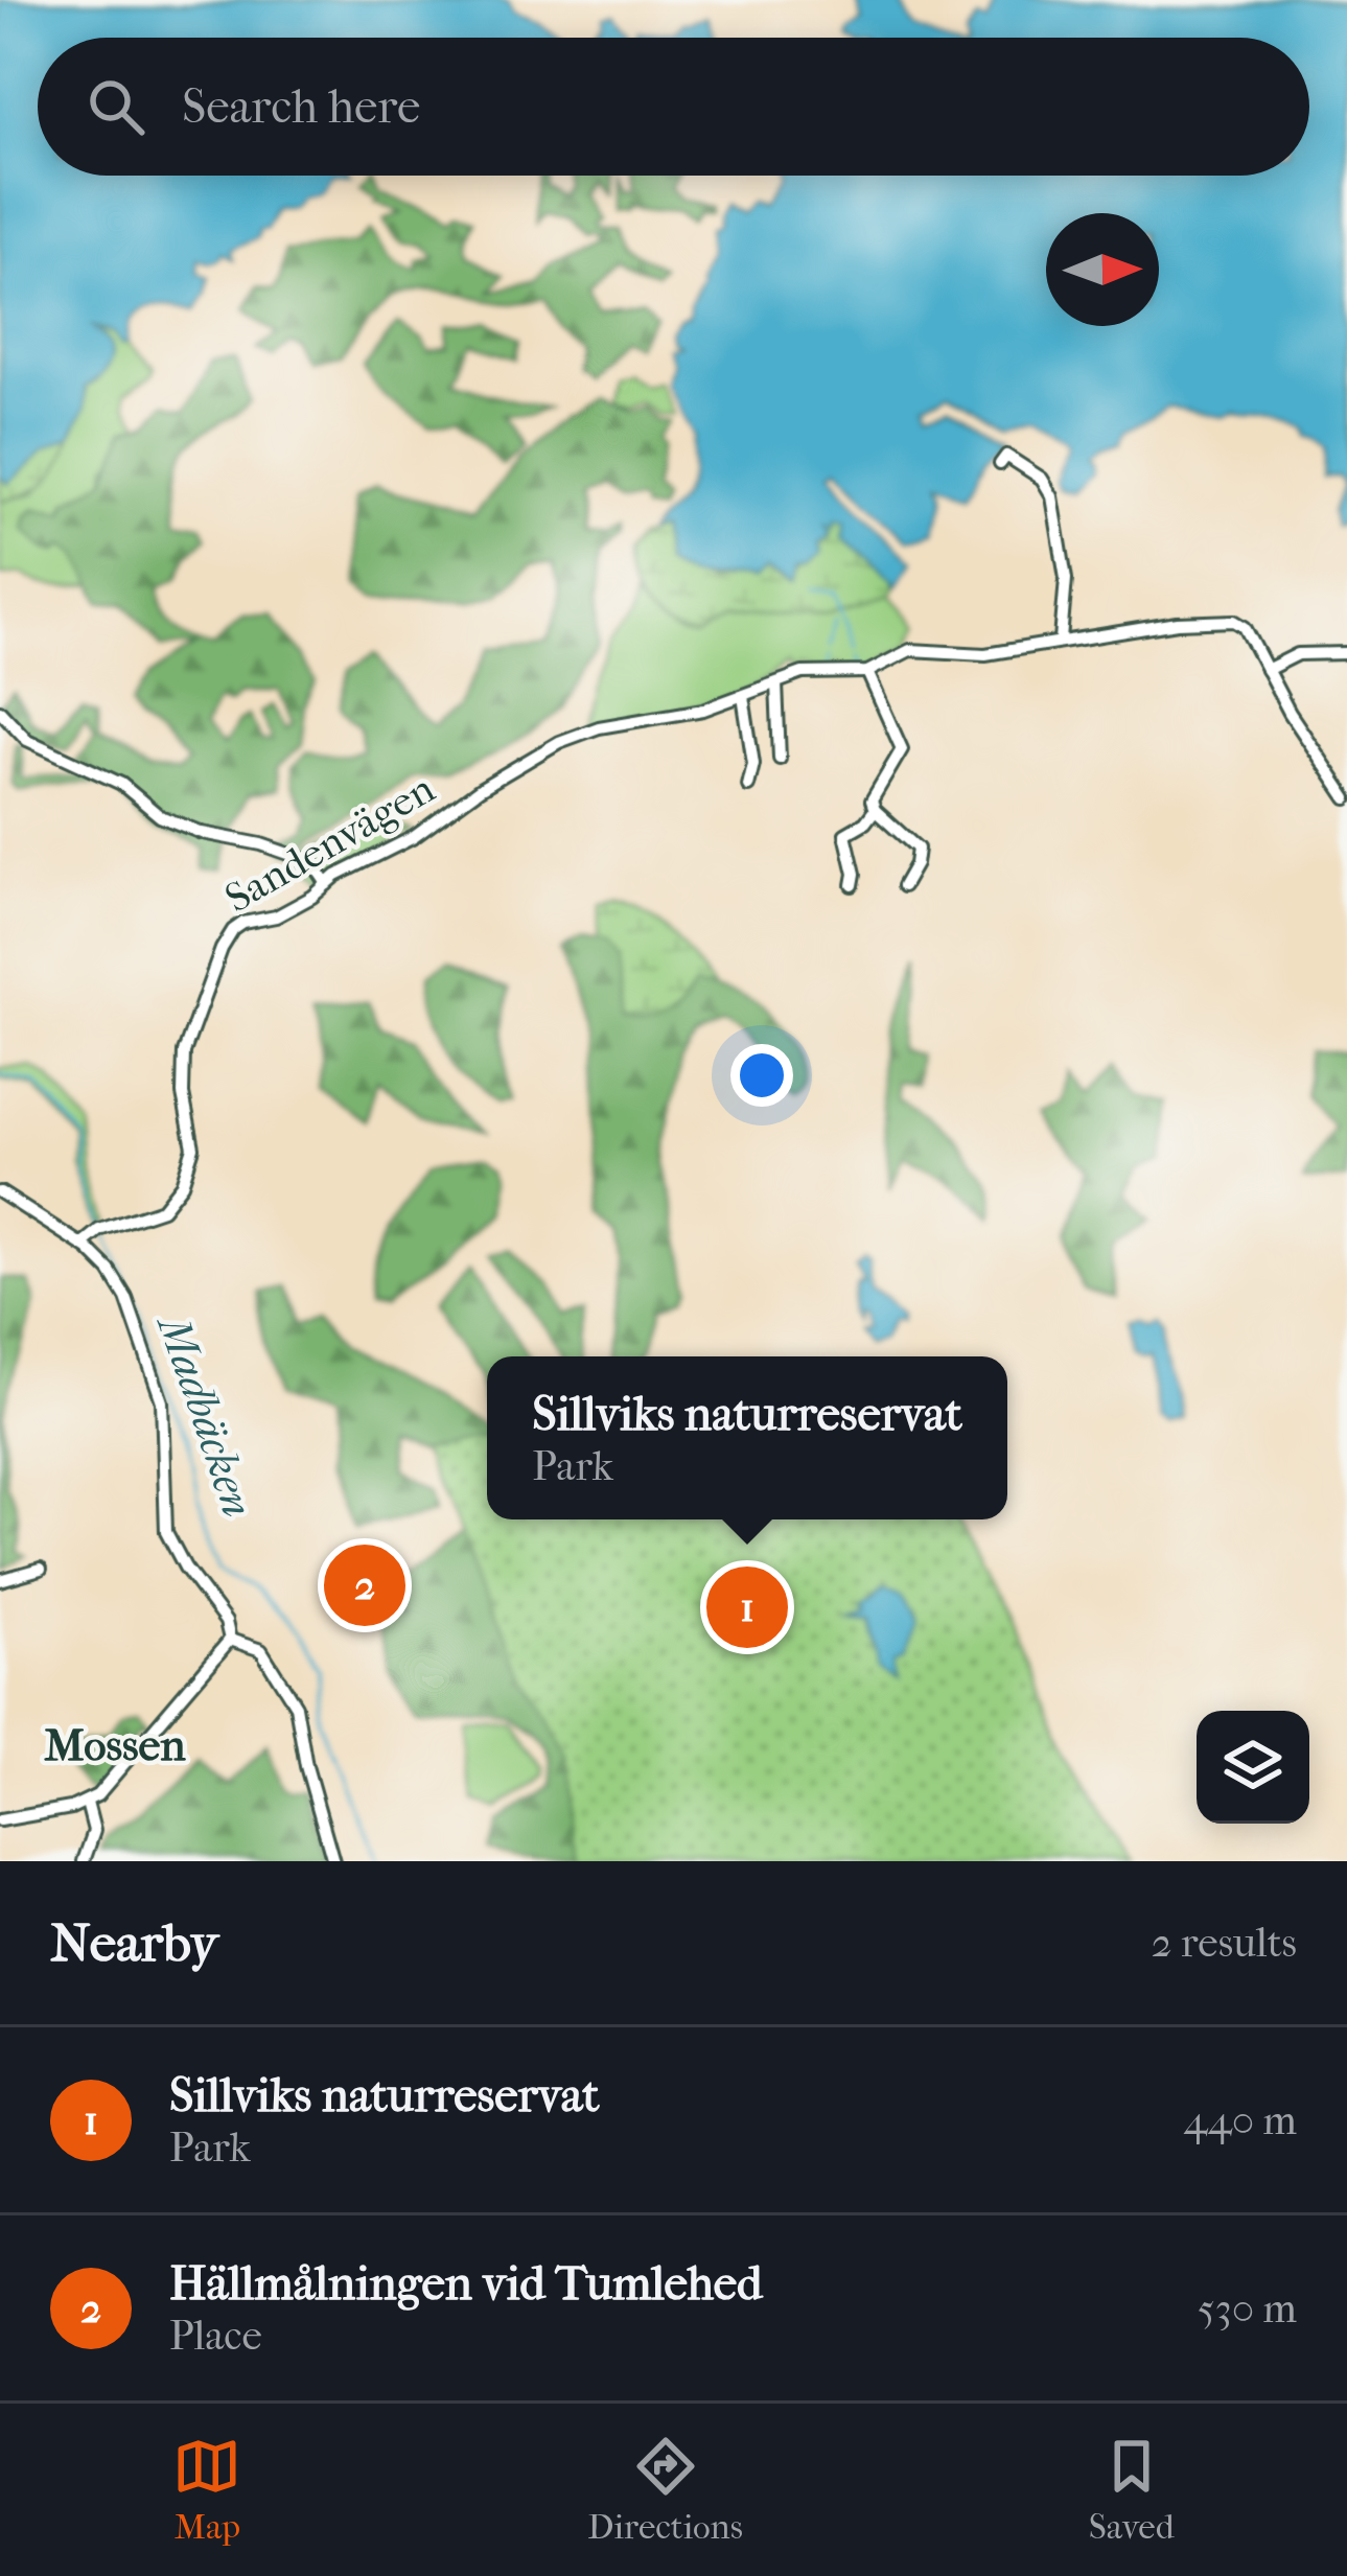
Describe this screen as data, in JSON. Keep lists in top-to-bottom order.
{
  "streets": {
    "street": ["Sandenvägen"]
  },
  "districts": ["Mossen"],
  "water": ["Madbäcken"],
  "north": "right",
  "page": {
    "search": "Search here",
    "popup": ["Sillviks naturreservat", "Park"],
    "pins": ["2", "1"],
    "heading": ["Nearby", "2 results"],
    "list": [
      {
        "mark": "1",
        "name": "Sillviks naturreservat",
        "note": "Park",
        "value": "440 m"
      },
      {
        "mark": "2",
        "name": "Hällmålningen vid Tumlehed",
        "note": "Place",
        "value": "530 m"
      }
    ],
    "nav": ["Map", "Directions", "Saved"]
  }
}
